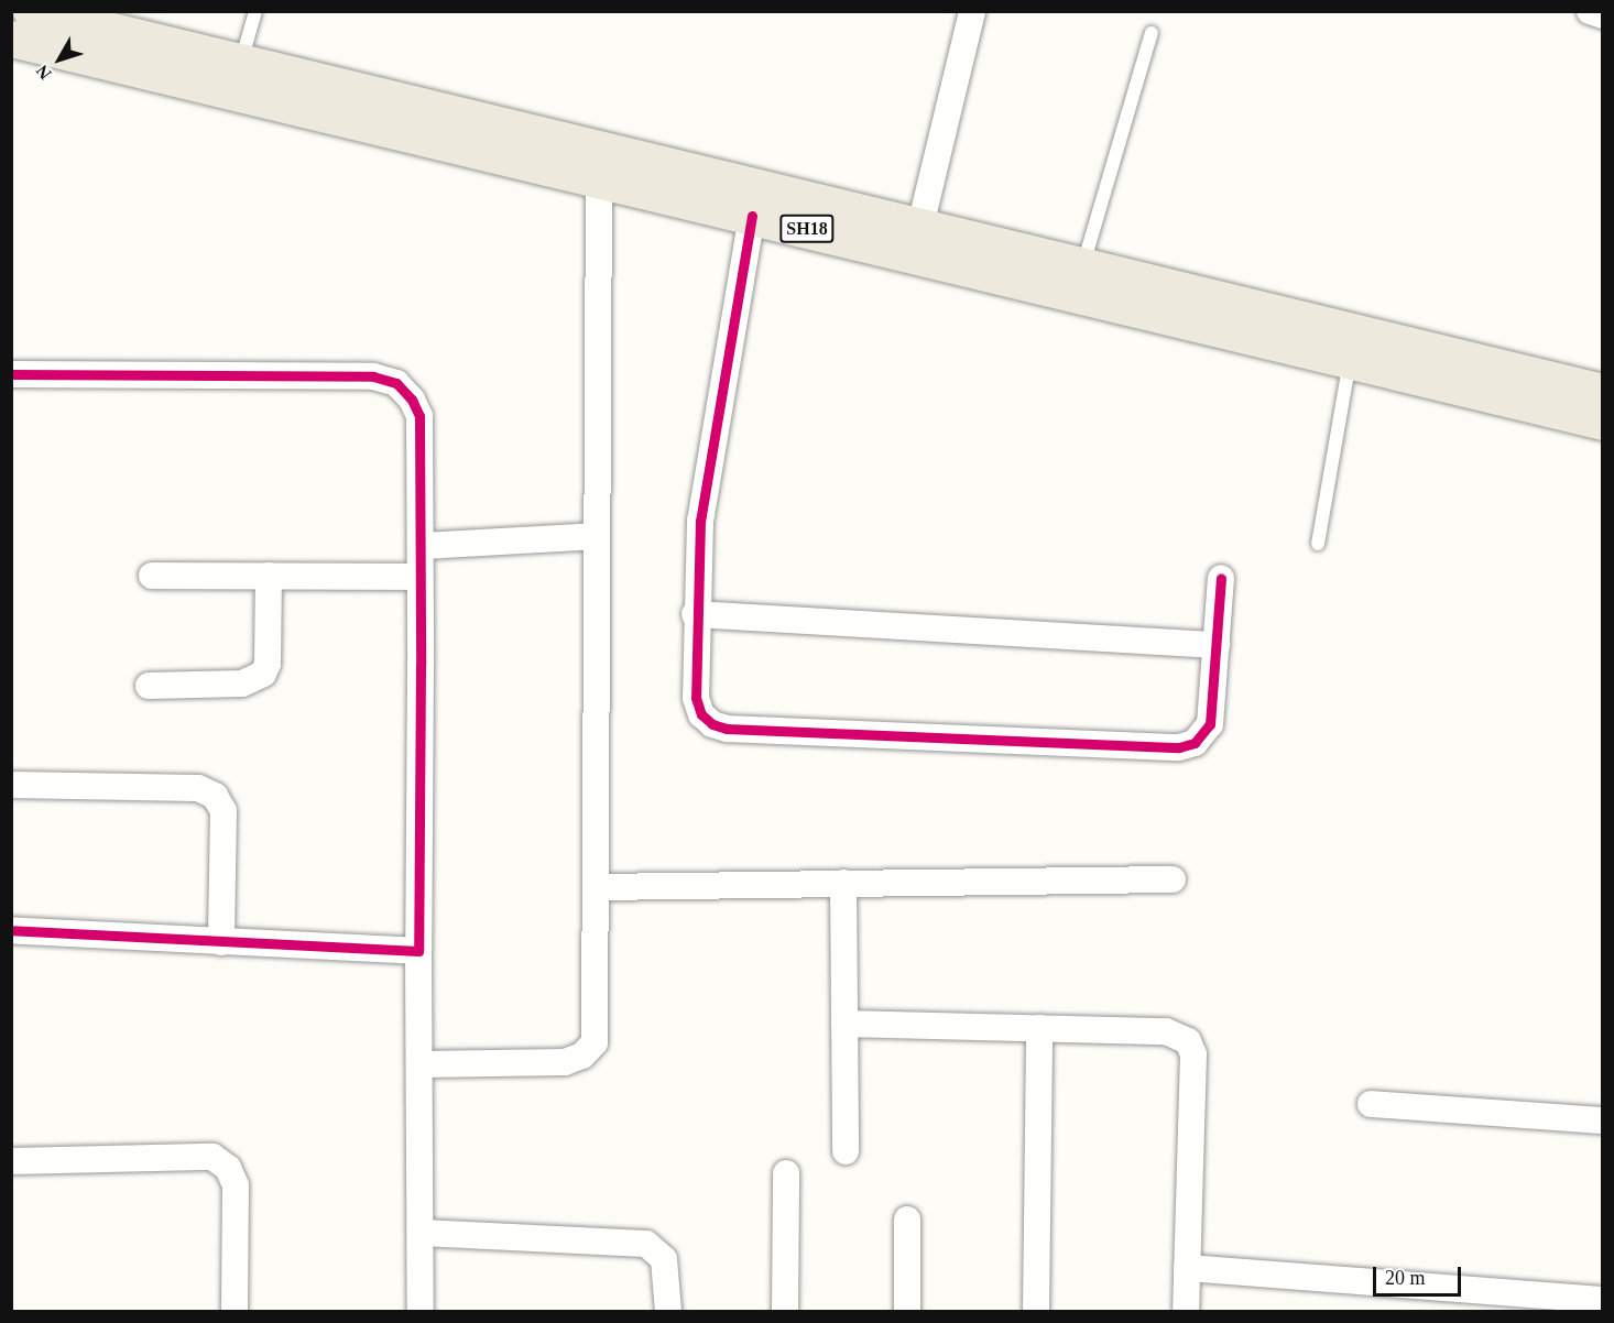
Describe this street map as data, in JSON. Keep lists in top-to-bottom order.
{
  "streets": {
    "main road": ["SH18"]
  },
  "scale_bar": "20 m",
  "north": "bottom left"
}
